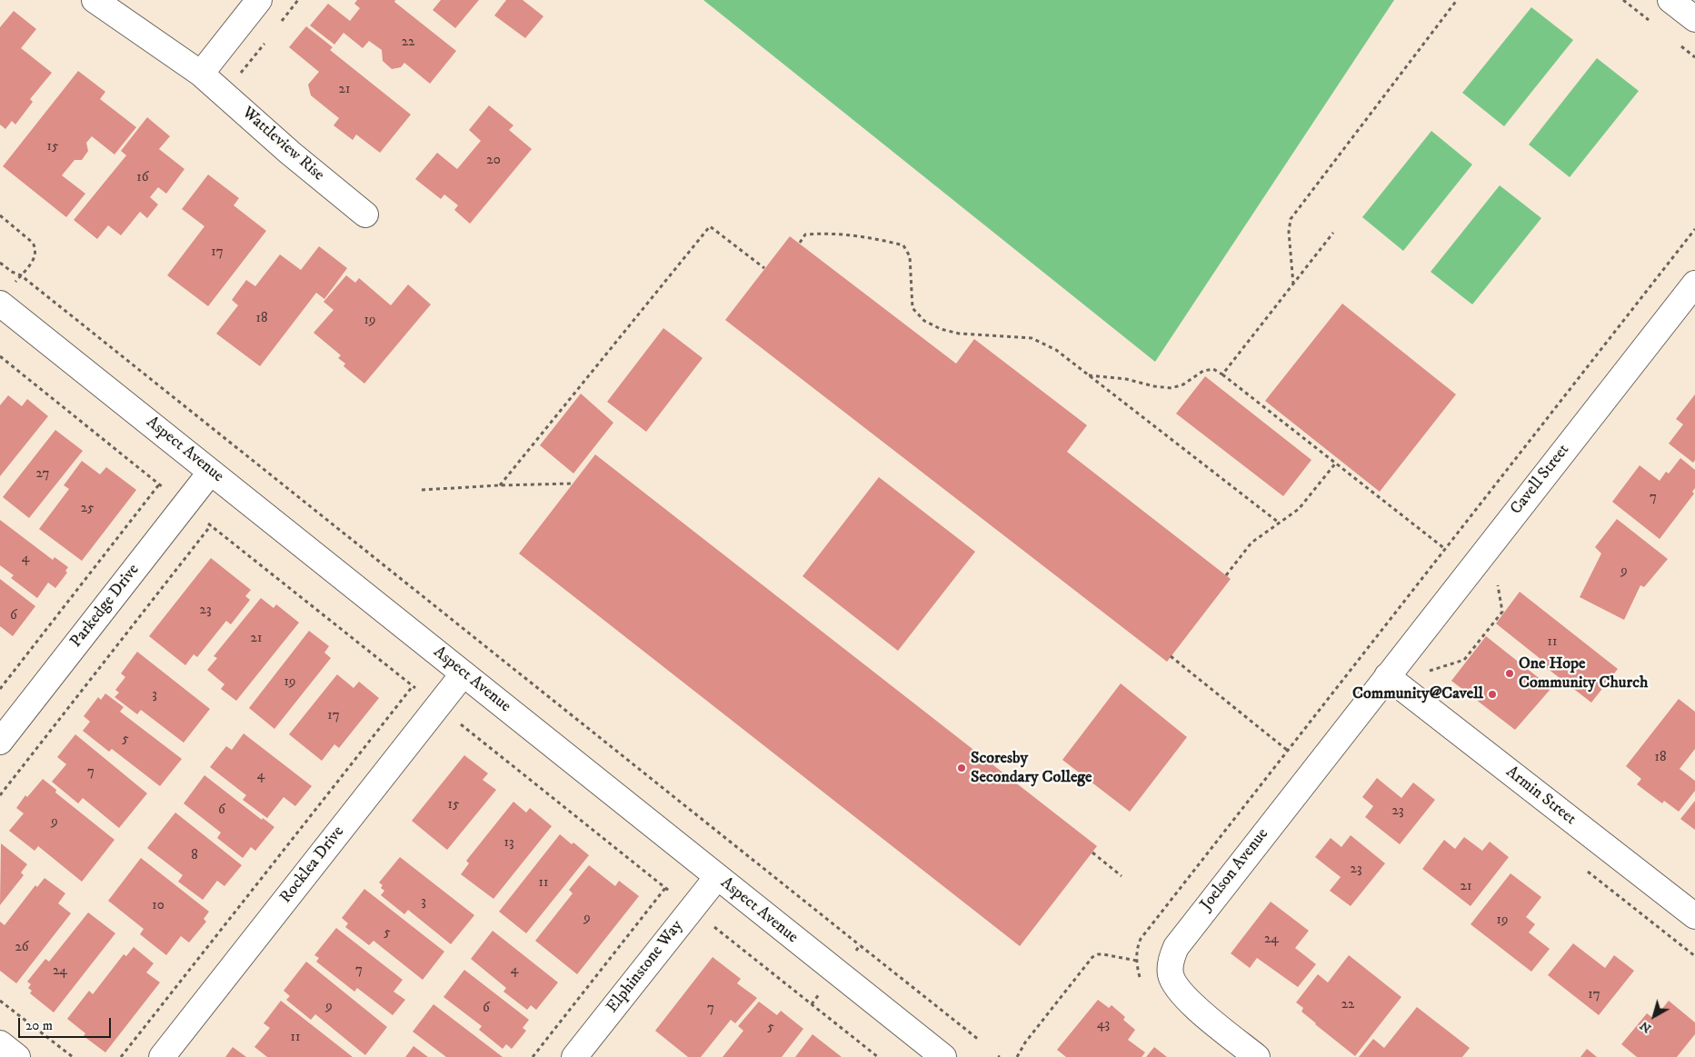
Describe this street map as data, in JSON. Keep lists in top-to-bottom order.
{
  "streets": {
    "street": [
      "Wattleview Rise",
      "Aspect Avenue",
      "Cavell Street",
      "Parkedge Drive",
      "Armin Street",
      "Rocklea Drive",
      "Joelson Avenue",
      "Elphinstone Way"
    ]
  },
  "crossings": [
    ["Aspect Avenue", "Parkedge Drive"],
    ["Aspect Avenue", "Rocklea Drive"],
    ["Aspect Avenue", "Elphinstone Way"],
    ["Cavell Street", "Armin Street"],
    ["Cavell Street", "Joelson Avenue"],
    ["Armin Street", "Joelson Avenue"]
  ],
  "places": ["One Hope Community Church", "Community@Cavell", "Scoresby Secondary College"],
  "house_numbers": [
    "22",
    "21",
    "15",
    "20",
    "16",
    "17",
    "18",
    "19",
    "27",
    "7",
    "25",
    "4",
    "9",
    "23",
    "6",
    "21",
    "11",
    "19",
    "3",
    "17",
    "5",
    "18",
    "7",
    "4",
    "15",
    "6",
    "23",
    "9",
    "13",
    "8",
    "23",
    "11",
    "21",
    "3",
    "10",
    "9",
    "19",
    "5",
    "24",
    "26",
    "7",
    "4",
    "24",
    "17",
    "22",
    "9",
    "6",
    "7",
    "43",
    "5",
    "11"
  ],
  "scale_bar": "20 m",
  "north": "bottom left"
}
